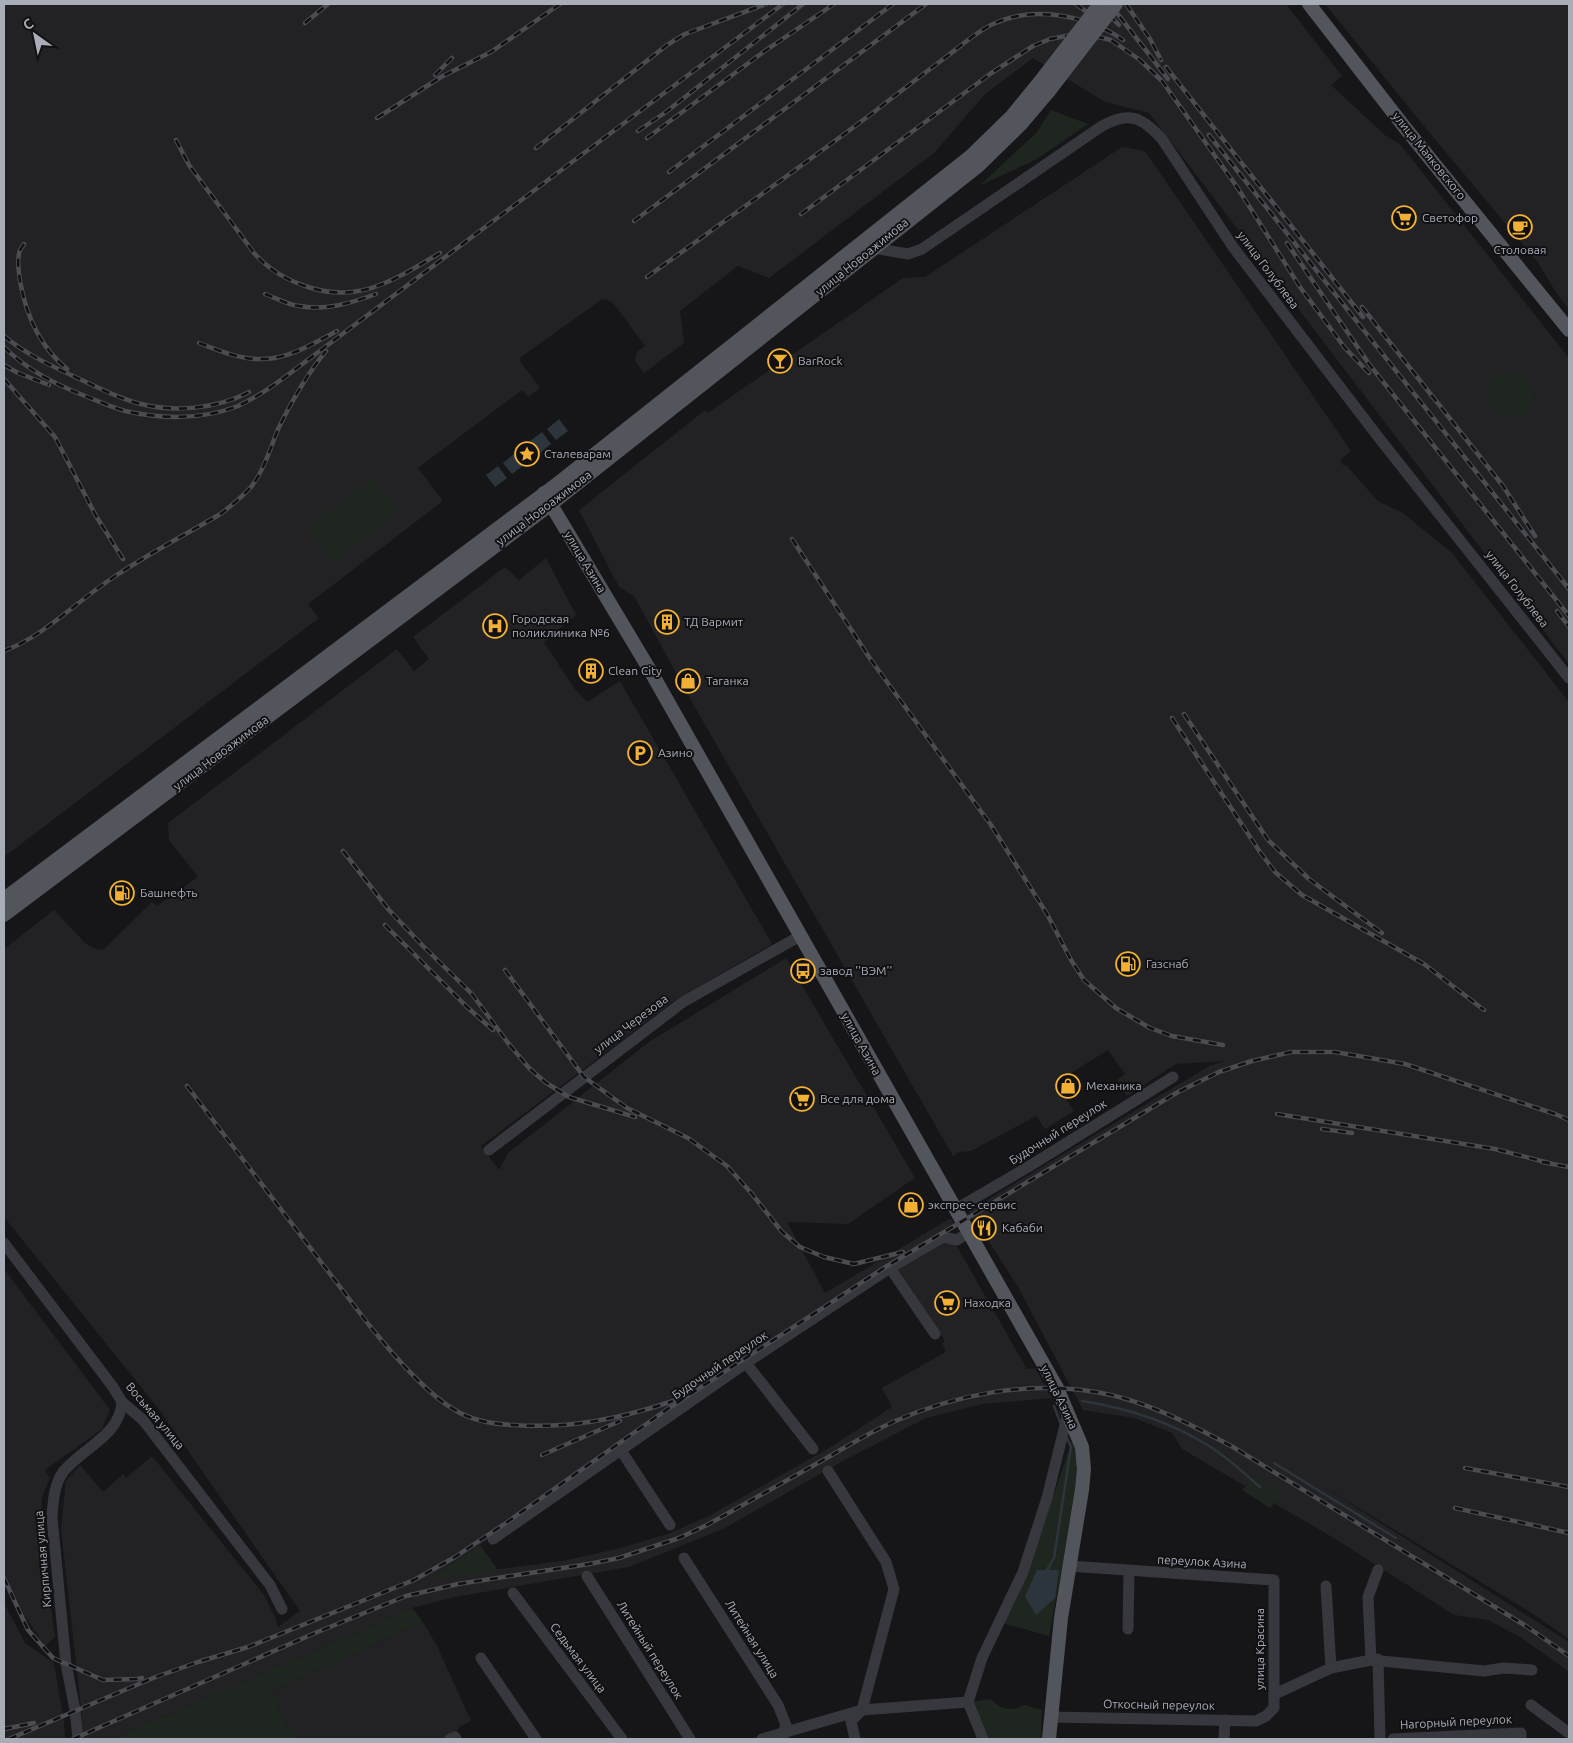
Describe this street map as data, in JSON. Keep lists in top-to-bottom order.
{
  "streets": {
    "main road": ["улица Маяковского", "улица Новоажимова", "улица Азина"],
    "street": [
      "улица Голублева",
      "улица Черезова",
      "Будочный переулок",
      "Восьмая улица",
      "Кирпичная улица",
      "переулок Азина",
      "Литейная улица",
      "улица Красина",
      "Литейный переулок",
      "Седьмая улица",
      "Откосный переулок",
      "Нагорный переулок"
    ]
  },
  "crossings": [
    ["улица Новоажимова", "улица Голублева"],
    ["улица Новоажимова", "улица Азина"],
    ["улица Азина", "улица Черезова"],
    ["улица Азина", "Будочный переулок"],
    ["улица Азина", "переулок Азина"],
    ["улица Азина", "Откосный переулок"],
    ["Восьмая улица", "Кирпичная улица"],
    ["переулок Азина", "улица Красина"],
    ["улица Красина", "Откосный переулок"]
  ],
  "places": {
    "supermarket": ["Светофор", "Все для дома", "Находка"],
    "cafe": ["Столовая"],
    "bar": ["BarRock"],
    "place": ["Сталеварам"],
    "building": ["ТД Вармит", "Clean City"],
    "hospital": ["Городская поликлиника №6"],
    "shop": ["Таганка", "Механика", "экспрес- сервис"],
    "parking": ["Азино"],
    "fuel station": ["Башнефть", "Газснаб"],
    "bus stop": ["завод ''ВЭМ''"],
    "restaurant": ["Кабаби"]
  },
  "north": "top left"
}
